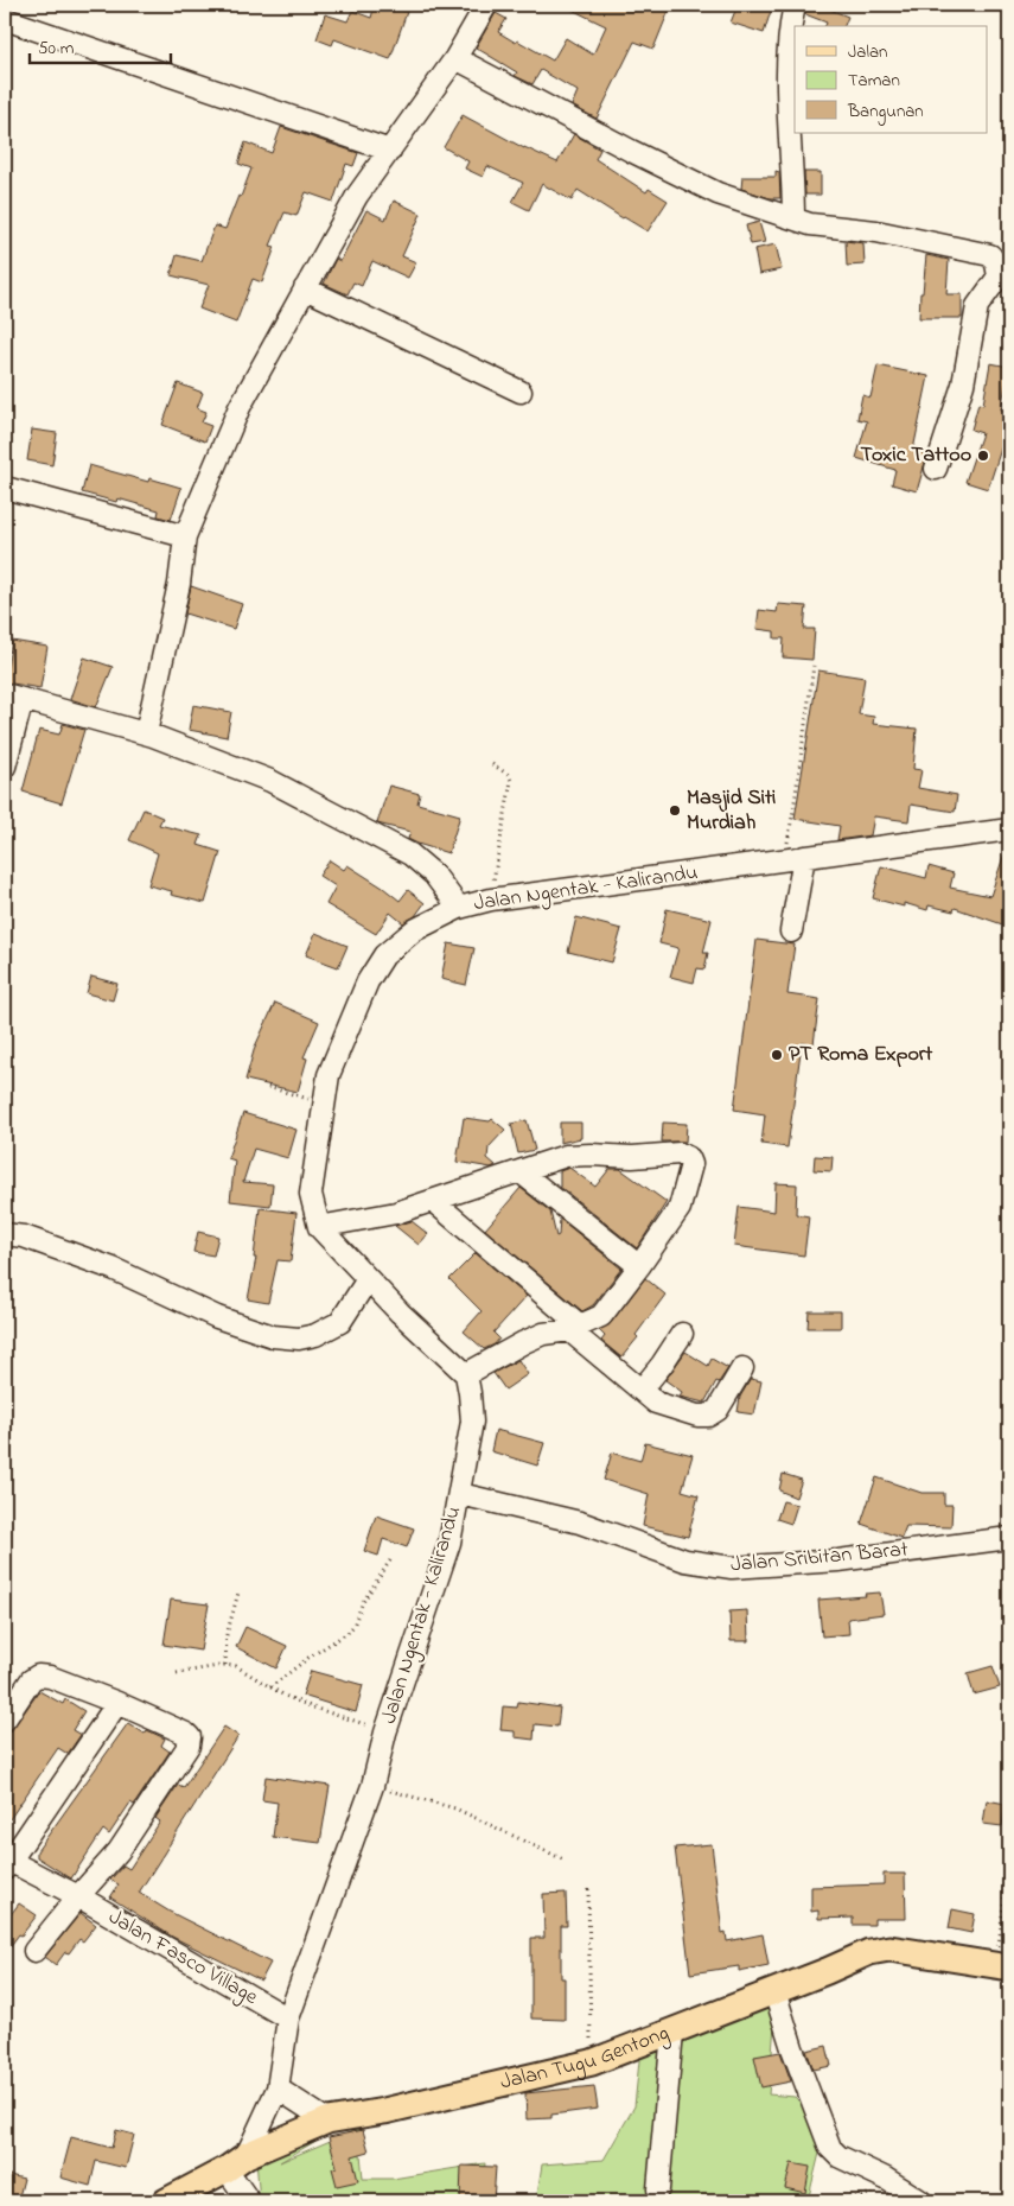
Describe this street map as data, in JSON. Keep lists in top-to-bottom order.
{
  "streets": {
    "main road": ["Jalan Tugu Gentong"],
    "street": ["Jalan Ngentak - Kalirandu", "Jalan Sribitan Barat", "Jalan Fasco Village"]
  },
  "crossings": [
    ["Jalan Ngentak - Kalirandu", "Jalan Sribitan Barat"],
    ["Jalan Ngentak - Kalirandu", "Jalan Fasco Village"],
    ["Jalan Ngentak - Kalirandu", "Jalan Tugu Gentong"]
  ],
  "places": ["Toxic Tattoo", "Masjid Siti Murdiah", "PT Roma Export"],
  "legend": ["Jalan", "Taman", "Bangunan"],
  "scale_bar": "50 m"
}
